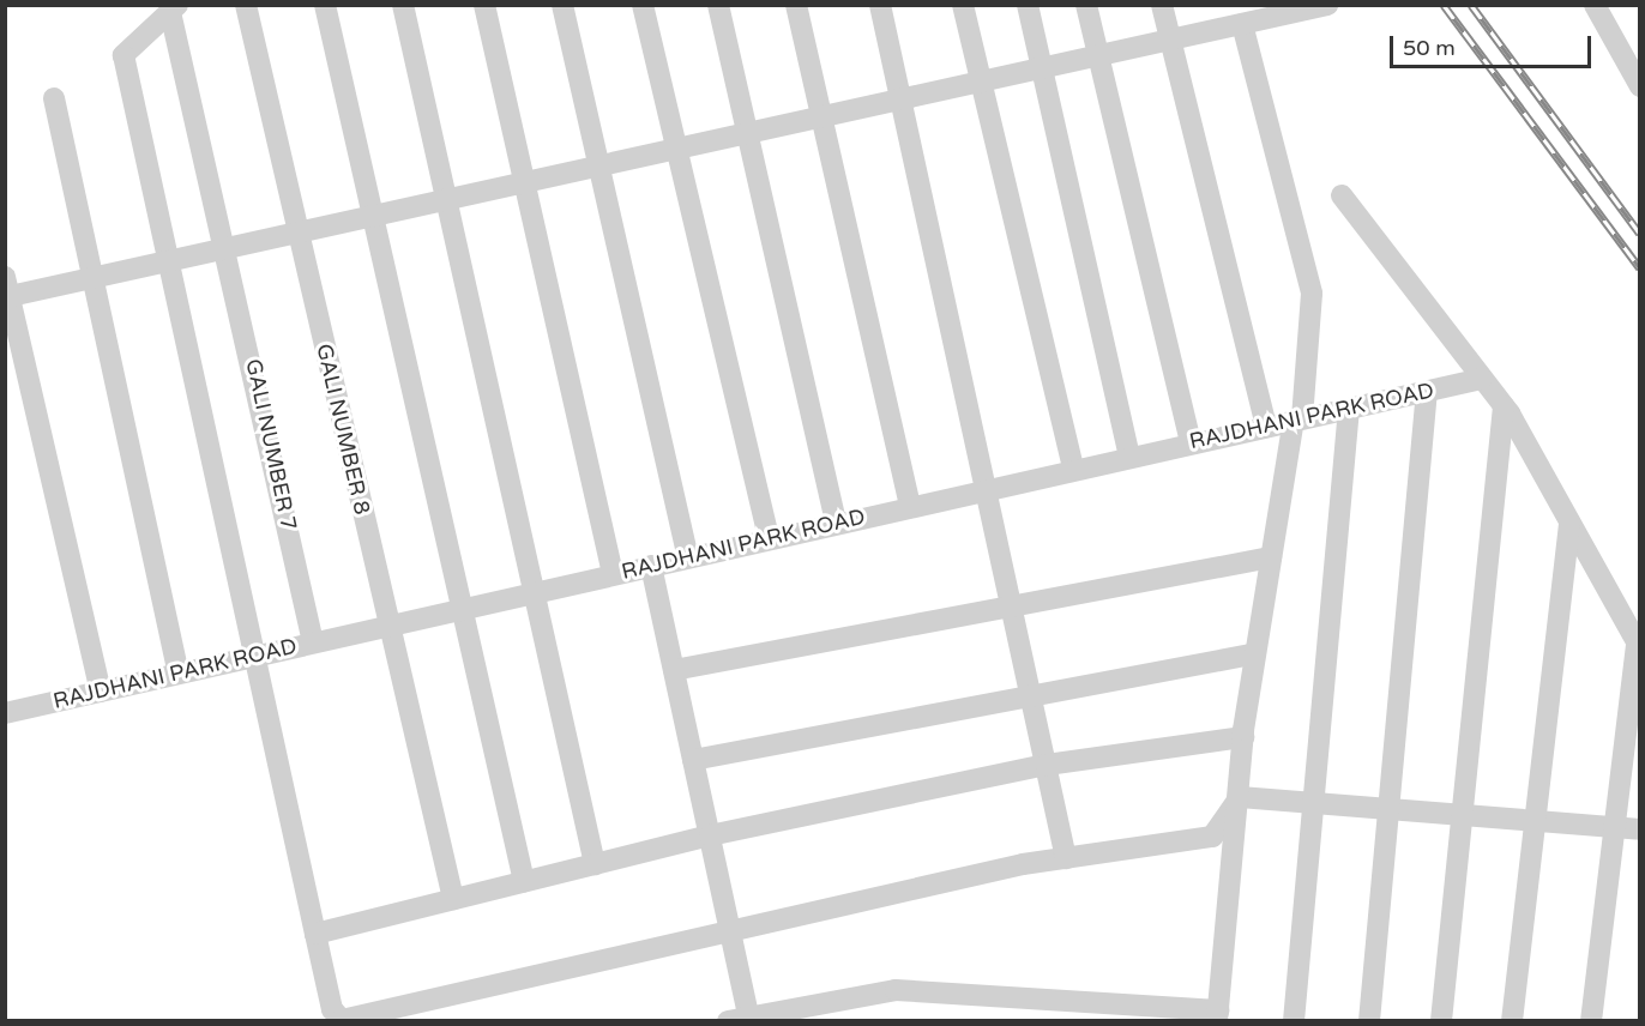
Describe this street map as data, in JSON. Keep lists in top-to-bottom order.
{
  "streets": {
    "street": ["RAJDHANI PARK ROAD", "GALI NUMBER 8", "GALI NUMBER 7"]
  },
  "crossings": [
    ["RAJDHANI PARK ROAD", "GALI NUMBER 8"],
    ["RAJDHANI PARK ROAD", "GALI NUMBER 7"]
  ],
  "scale_bar": "50 m"
}
